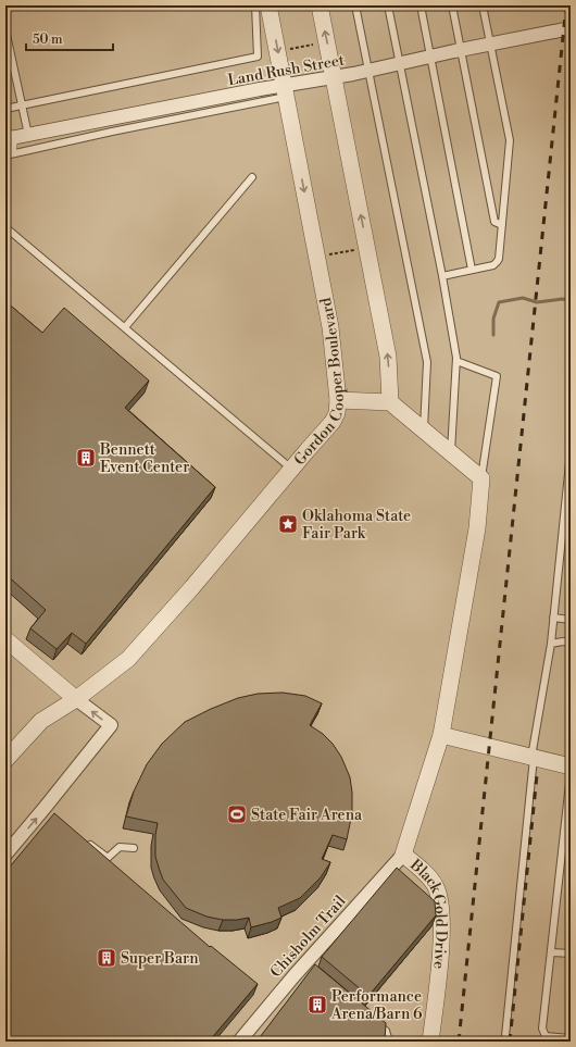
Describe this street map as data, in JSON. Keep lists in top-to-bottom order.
{
  "streets": {
    "street": [
      "Land Rush Street",
      "Gordon Cooper Boulevard",
      "Black Gold Drive",
      "Chisholm Trail"
    ]
  },
  "crossings": [
    ["Land Rush Street", "Gordon Cooper Boulevard"],
    ["Black Gold Drive", "Chisholm Trail"]
  ],
  "places": {
    "building": ["Bennett Event Center", "Super Barn", "Performance Arena/Barn 6"],
    "place": ["Oklahoma State Fair Park"],
    "sports": ["State Fair Arena"]
  },
  "scale_bar": "50 m"
}
